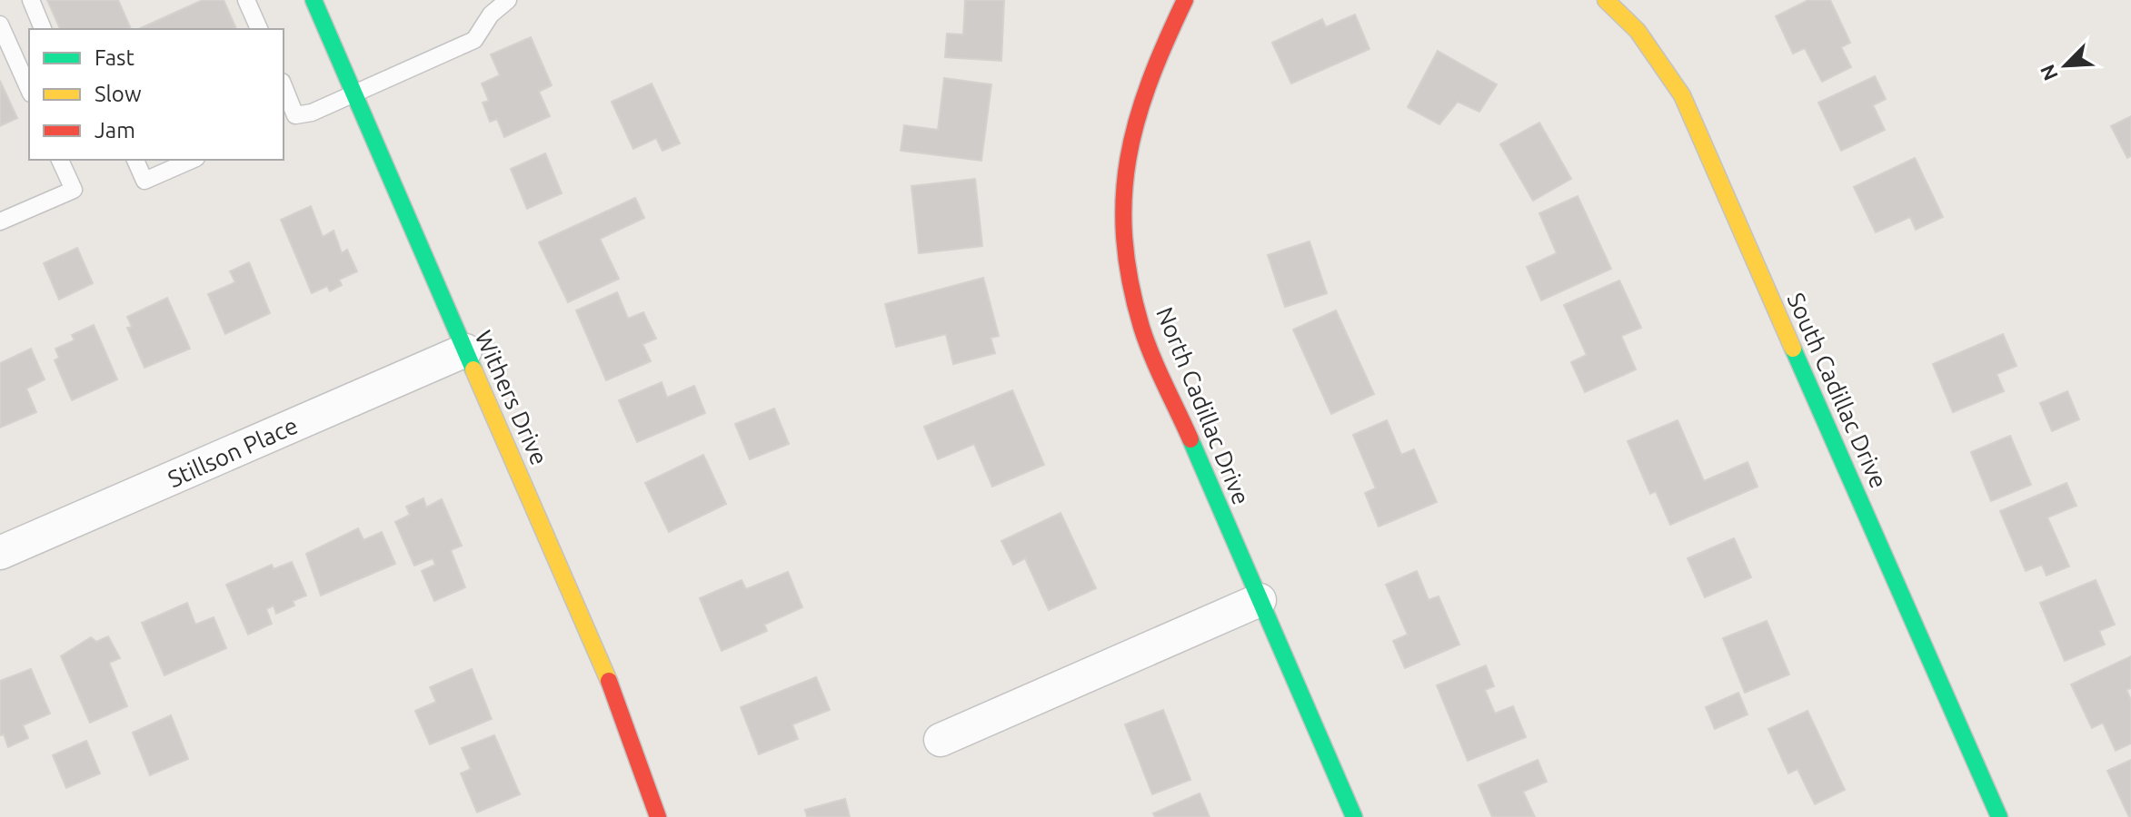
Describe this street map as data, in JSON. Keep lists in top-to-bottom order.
{
  "streets": {
    "street": [
      "South Cadillac Drive",
      "Withers Drive",
      "North Cadillac Drive",
      "Stillson Place"
    ]
  },
  "crossings": [
    ["Withers Drive", "Stillson Place"]
  ],
  "legend": ["Fast", "Slow", "Jam"],
  "north": "bottom left"
}
